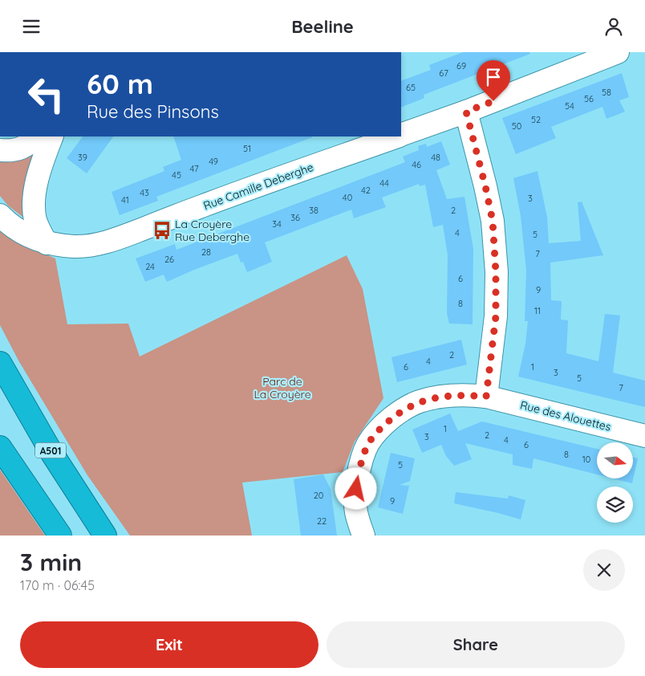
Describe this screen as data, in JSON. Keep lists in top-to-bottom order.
{
  "streets": {
    "highway": ["A501"],
    "street": ["Rue Camille Deberghe", "Rue des Alouettes"]
  },
  "parks": ["Parc de La Croyère"],
  "places": {
    "bus stop": ["La Croyère Rue Deberghe"]
  },
  "house_numbers": [
    "69",
    "67",
    "65",
    "58",
    "56",
    "54",
    "52",
    "50",
    "51",
    "39",
    "48",
    "49",
    "46",
    "47",
    "45",
    "44",
    "42",
    "43",
    "40",
    "3",
    "41",
    "38",
    "2",
    "36",
    "34",
    "4",
    "5",
    "28",
    "7",
    "26",
    "24",
    "6",
    "9",
    "8",
    "11",
    "2",
    "4",
    "6",
    "1",
    "3",
    "5",
    "7",
    "1",
    "2",
    "3",
    "4",
    "6",
    "8",
    "10",
    "5",
    "20",
    "9",
    "22"
  ],
  "north": "right",
  "page": {
    "header": "Beeline",
    "turn": ["60 m", "Rue des Pinsons"],
    "heading": ["3 min", "170 m · 06:45"],
    "buttons": ["Exit", "Share"]
  }
}
